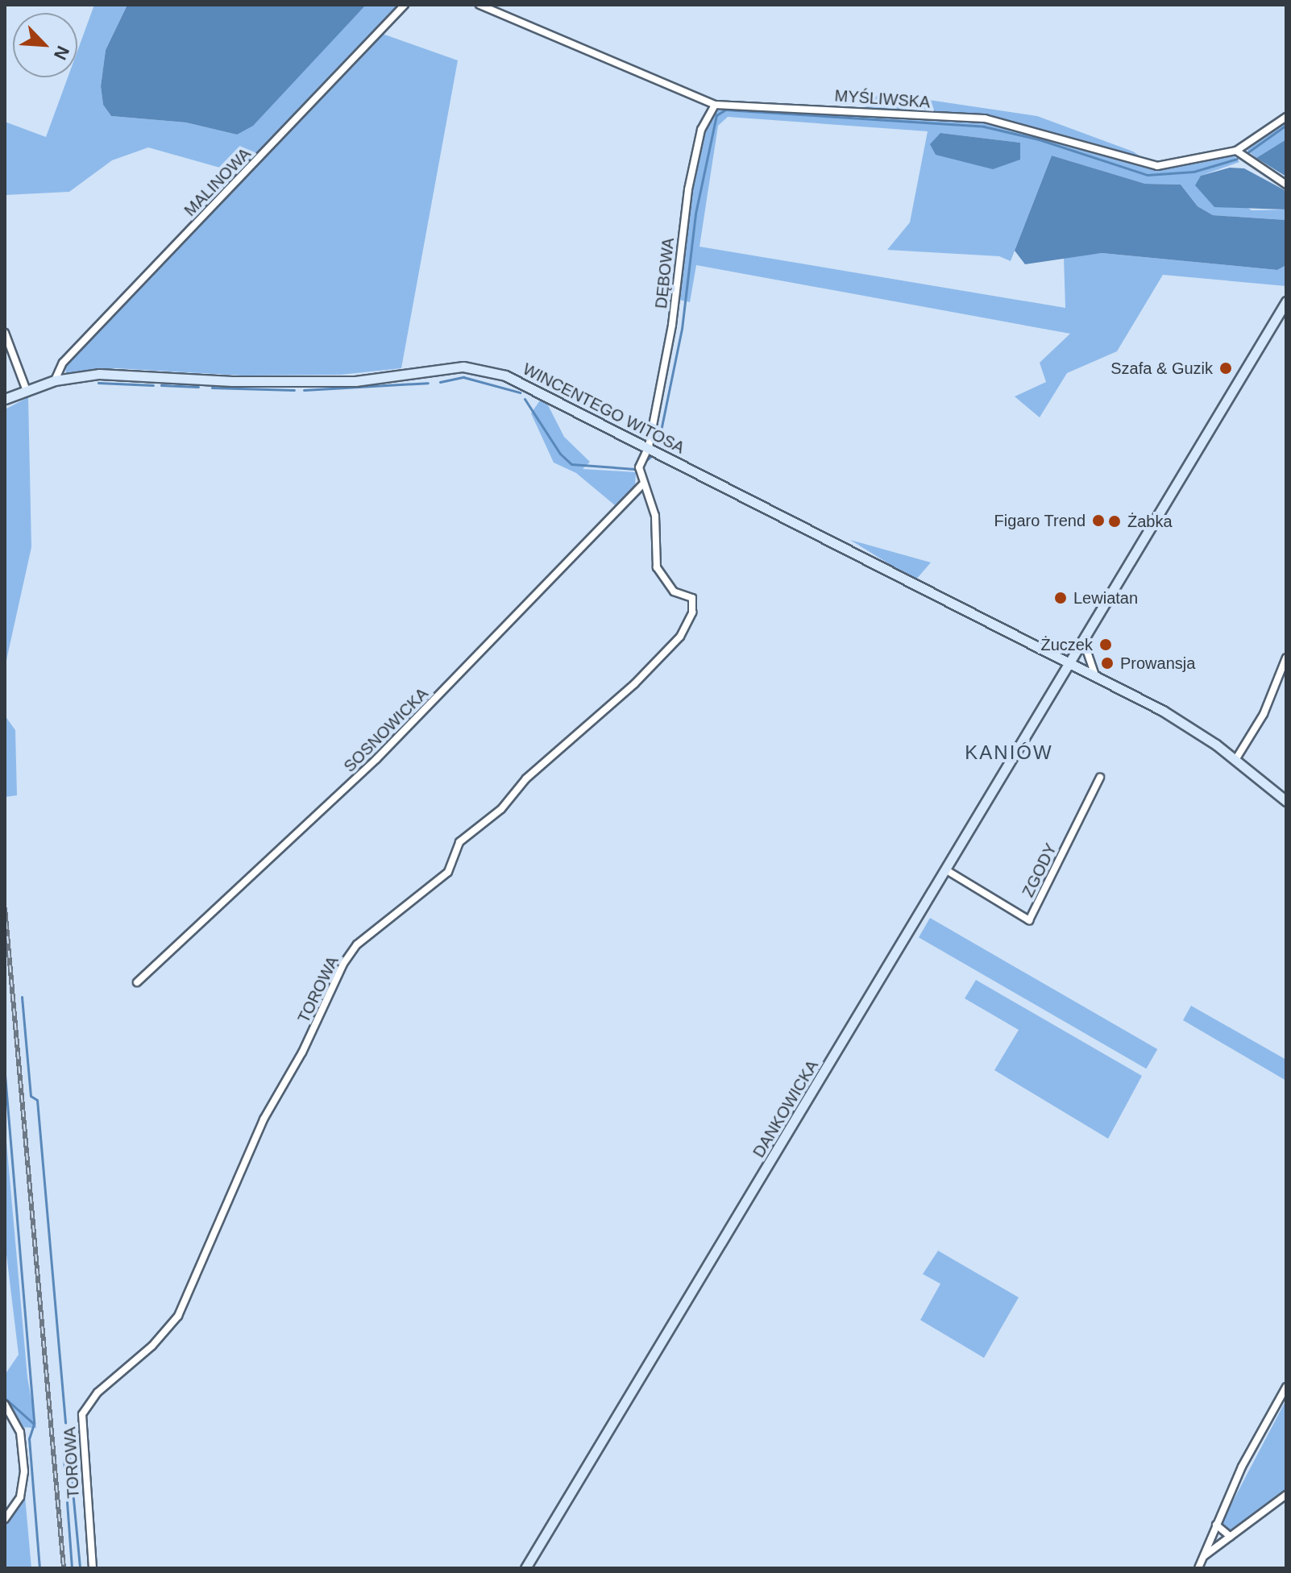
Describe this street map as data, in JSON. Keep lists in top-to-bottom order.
{
  "streets": {
    "street": [
      "MYŚLIWSKA",
      "MALINOWA",
      "DĘBOWA",
      "WINCENTEGO WITOSA",
      "SOSNOWICKA",
      "ZGODY",
      "TOROWA",
      "DANKOWICKA"
    ]
  },
  "crossings": [
    ["MYŚLIWSKA", "DĘBOWA"],
    ["MALINOWA", "WINCENTEGO WITOSA"],
    ["DĘBOWA", "WINCENTEGO WITOSA"],
    ["DĘBOWA", "TOROWA"],
    ["WINCENTEGO WITOSA", "TOROWA"],
    ["WINCENTEGO WITOSA", "DANKOWICKA"],
    ["SOSNOWICKA", "TOROWA"],
    ["ZGODY", "DANKOWICKA"]
  ],
  "districts": ["KANIÓW"],
  "places": [
    "Szafa & Guzik",
    "Figaro Trend",
    "Żabka",
    "Lewiatan",
    "Żuczek",
    "Prowansja"
  ],
  "north": "bottom right"
}
